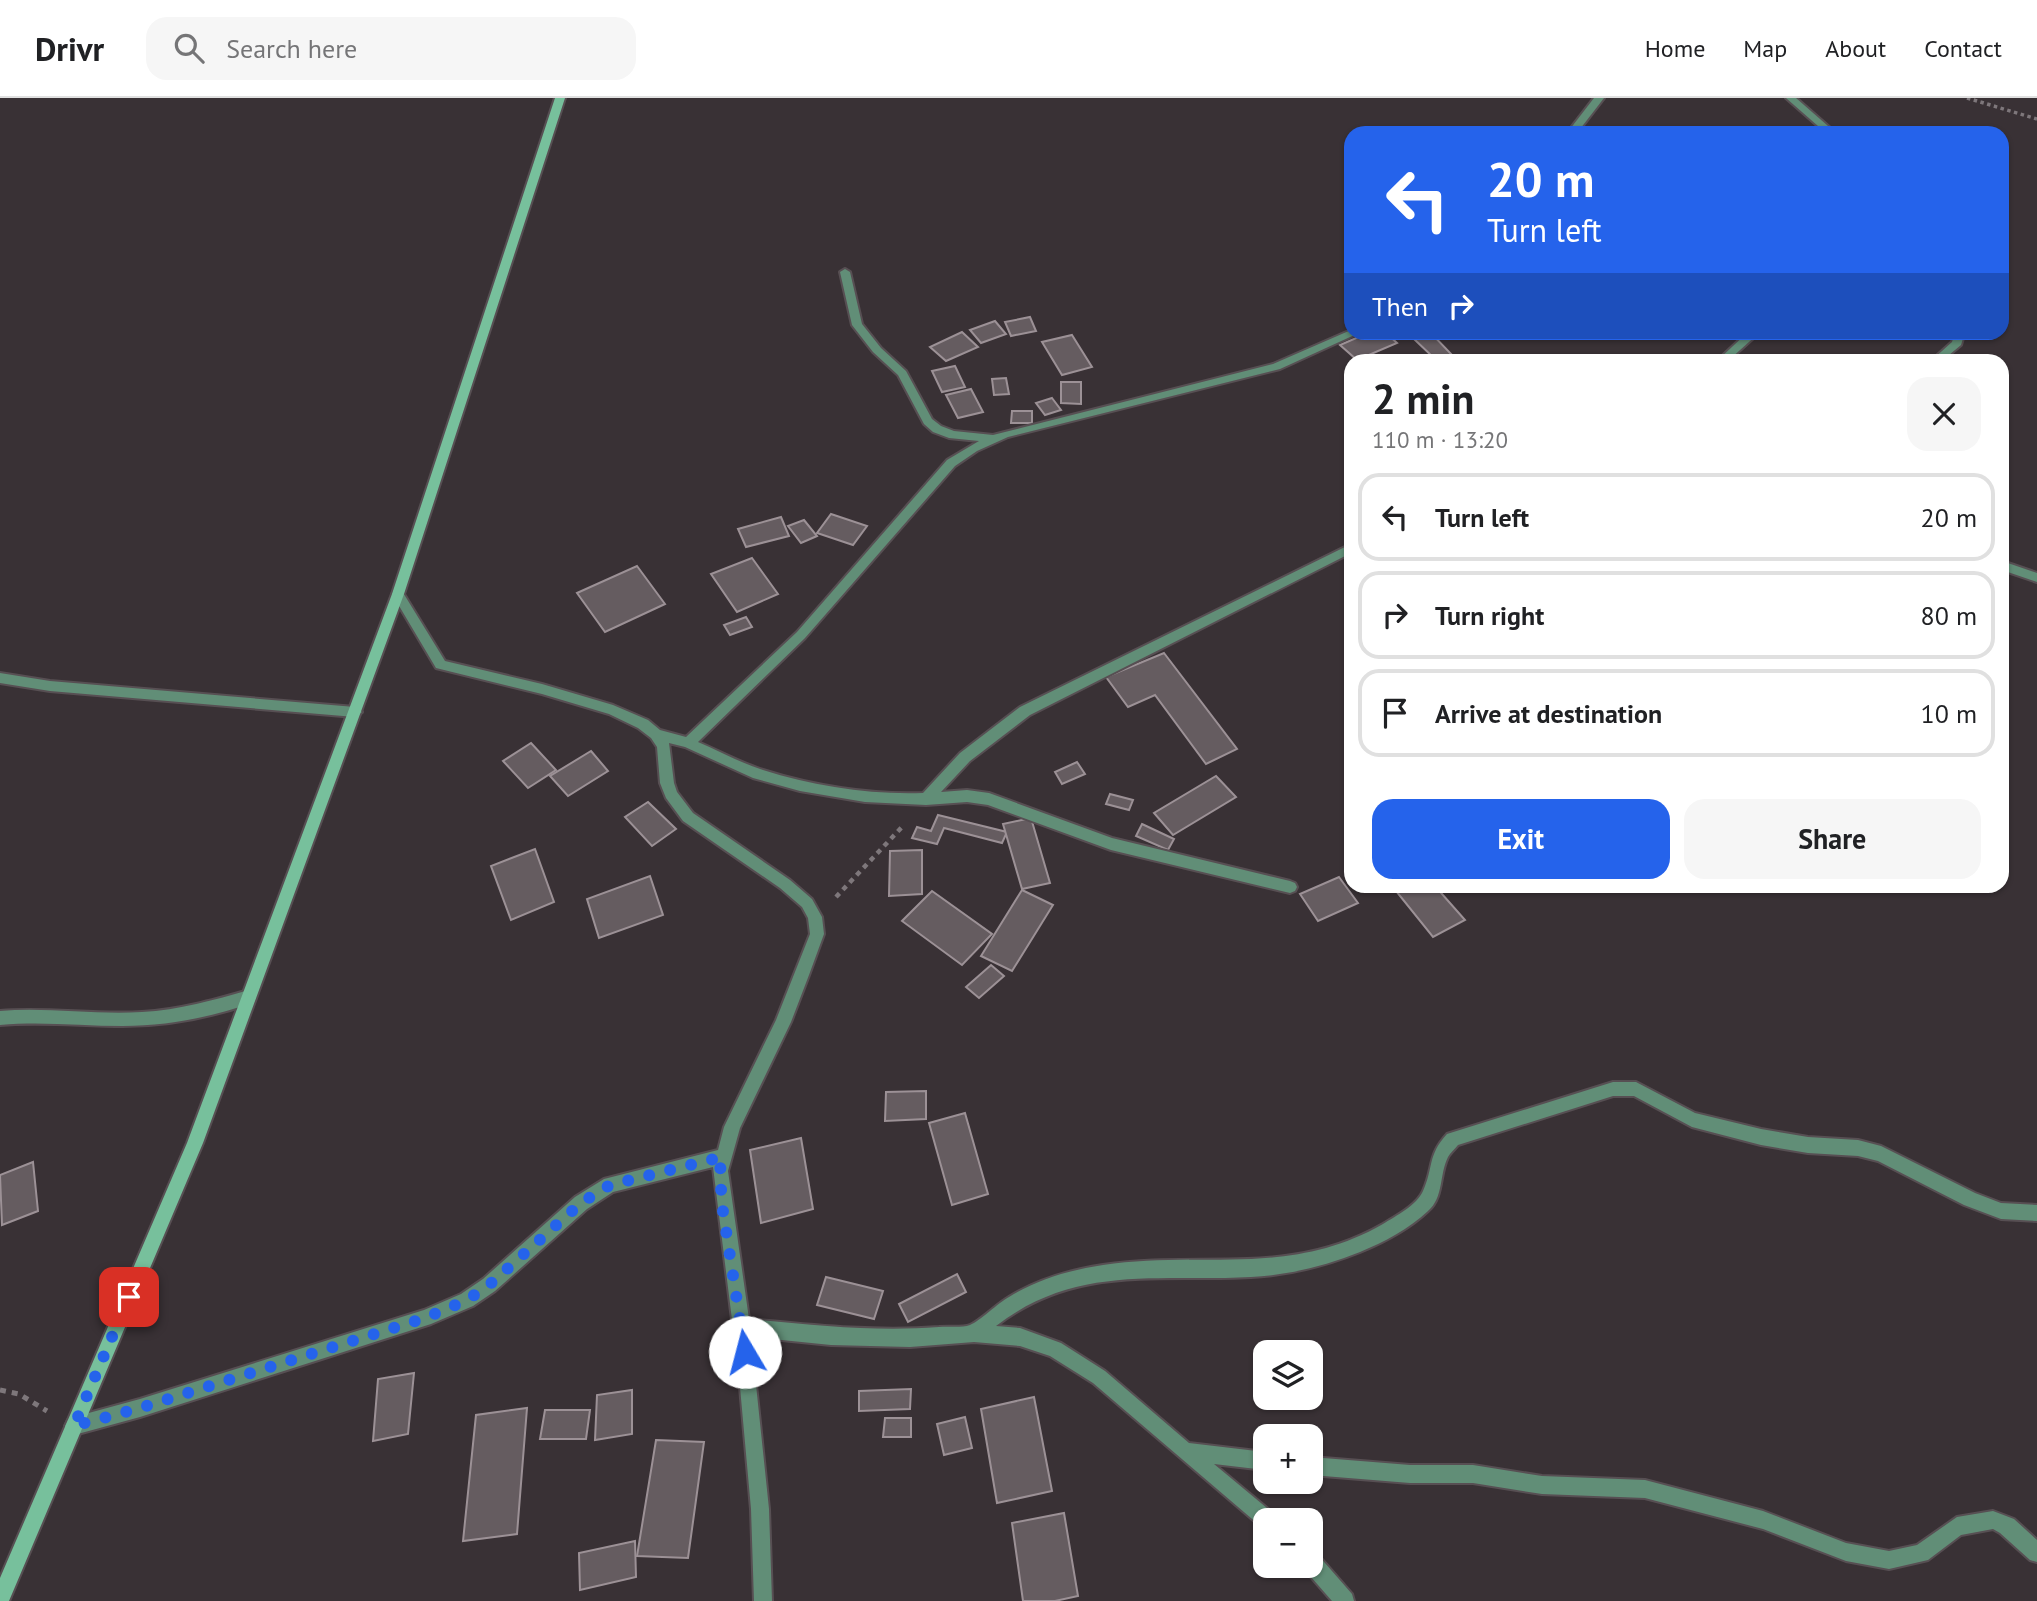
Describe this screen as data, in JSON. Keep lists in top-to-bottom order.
{
  "page": {
    "header": "Drivr",
    "search": "Search here",
    "nav": [
      "Home",
      "Map",
      "About",
      "Contact"
    ],
    "turn": ["20 m", "Turn left"],
    "then": "Then",
    "heading": ["2 min", "110 m · 13:20"],
    "list": [
      {
        "name": "Turn left",
        "value": "20 m"
      },
      {
        "name": "Turn right",
        "value": "80 m"
      },
      {
        "name": "Arrive at destination",
        "value": "10 m"
      }
    ],
    "buttons": ["Exit", "Share"],
    "map_buttons": ["+", "−"]
  }
}
